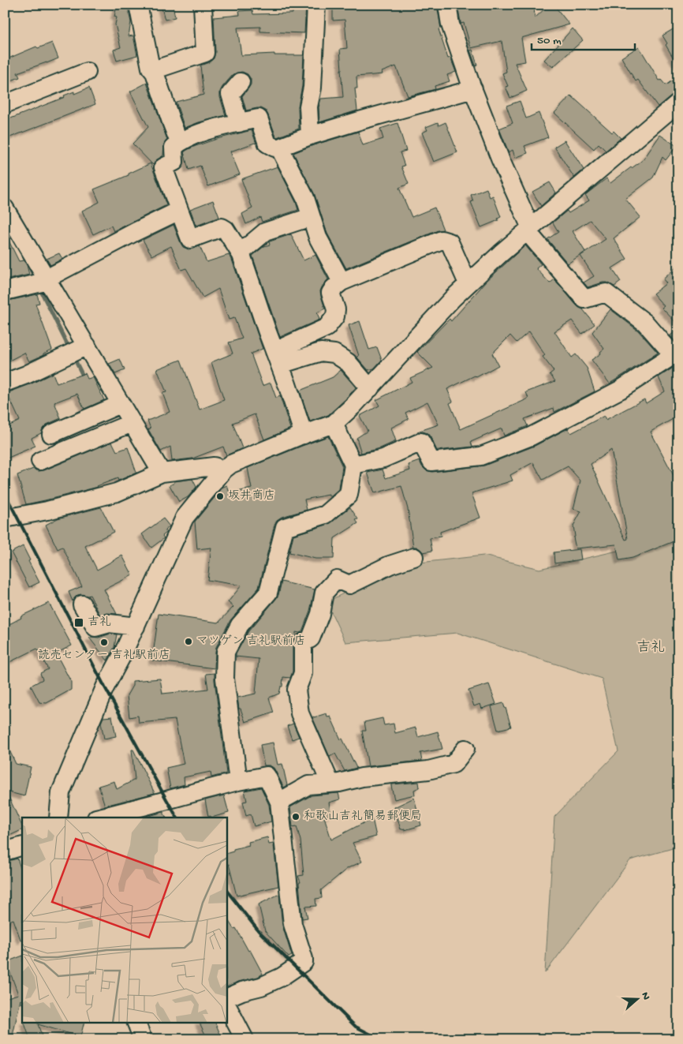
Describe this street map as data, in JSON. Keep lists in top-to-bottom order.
{
  "districts": ["吉礼"],
  "places": {
    "other": [
      "坂井商店",
      "マツゲン 吉礼駅前店",
      "読売センター 吉礼駅前店",
      "和歌山吉礼簡易郵便局"
    ],
    "transit": ["吉礼"]
  },
  "scale_bar": "50 m",
  "north": "right"
}
